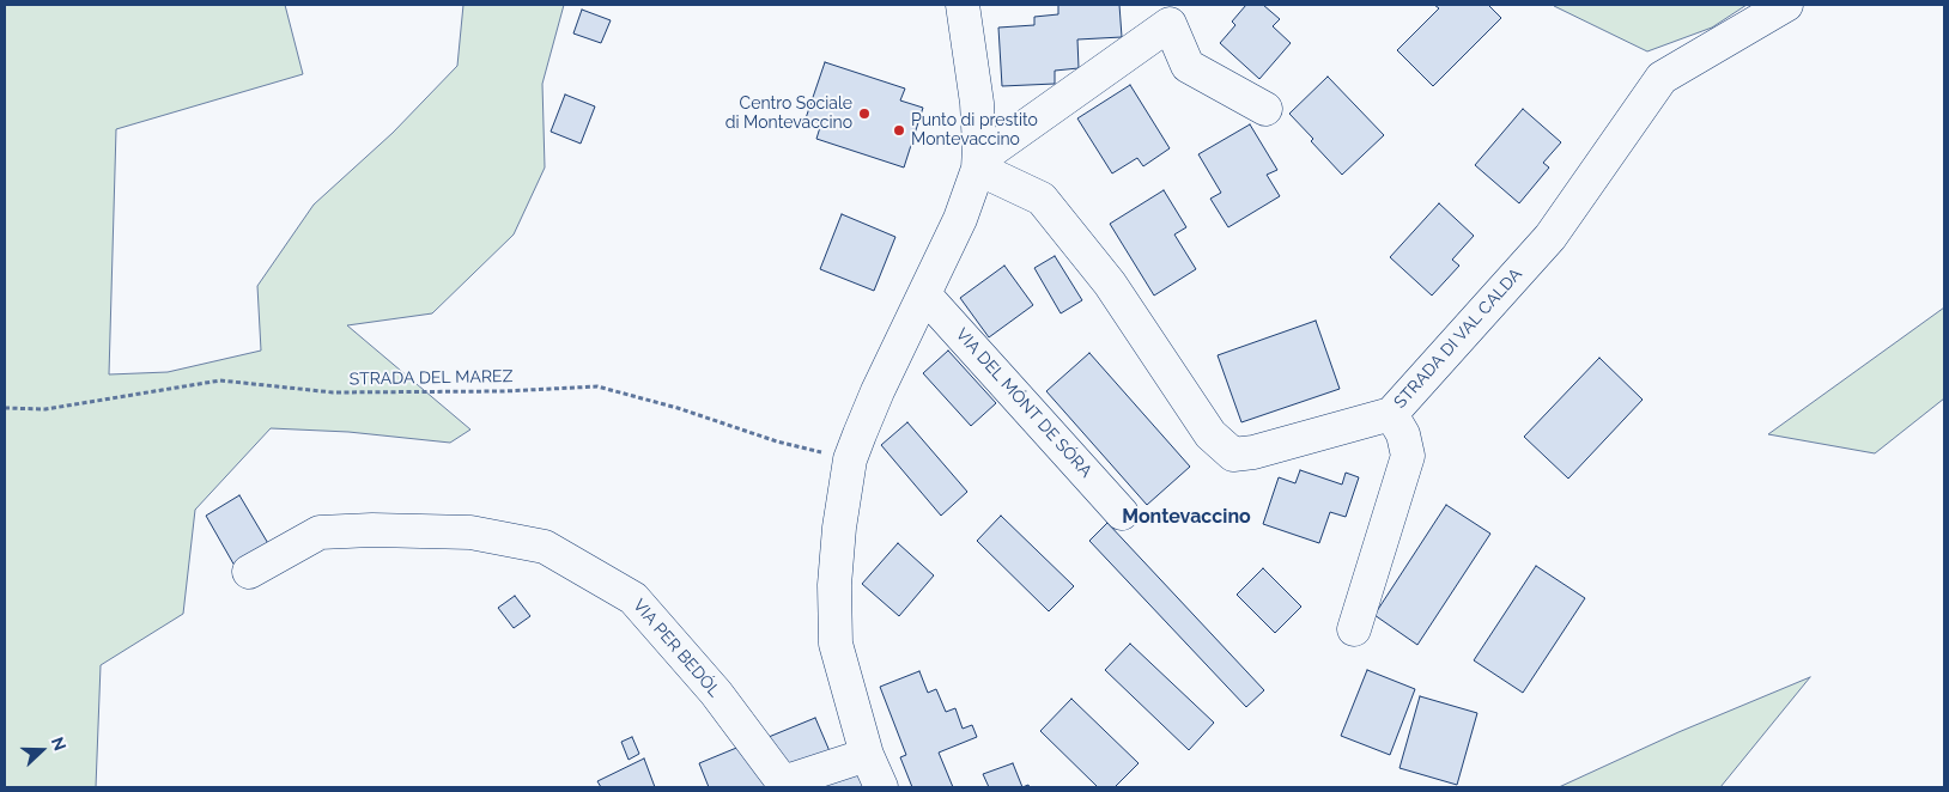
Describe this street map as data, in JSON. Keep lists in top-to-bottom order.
{
  "streets": {
    "street": ["STRADA DI VAL CALDA", "VIA DEL MÓNT DE SÓRA", "VIA PER BEDÓL"],
    "path": ["STRADA DEL MAREZ"]
  },
  "districts": ["Montevaccino"],
  "places": ["Centro Sociale di Montevaccino", "Punto di prestito Montevaccino"],
  "north": "right"
}
